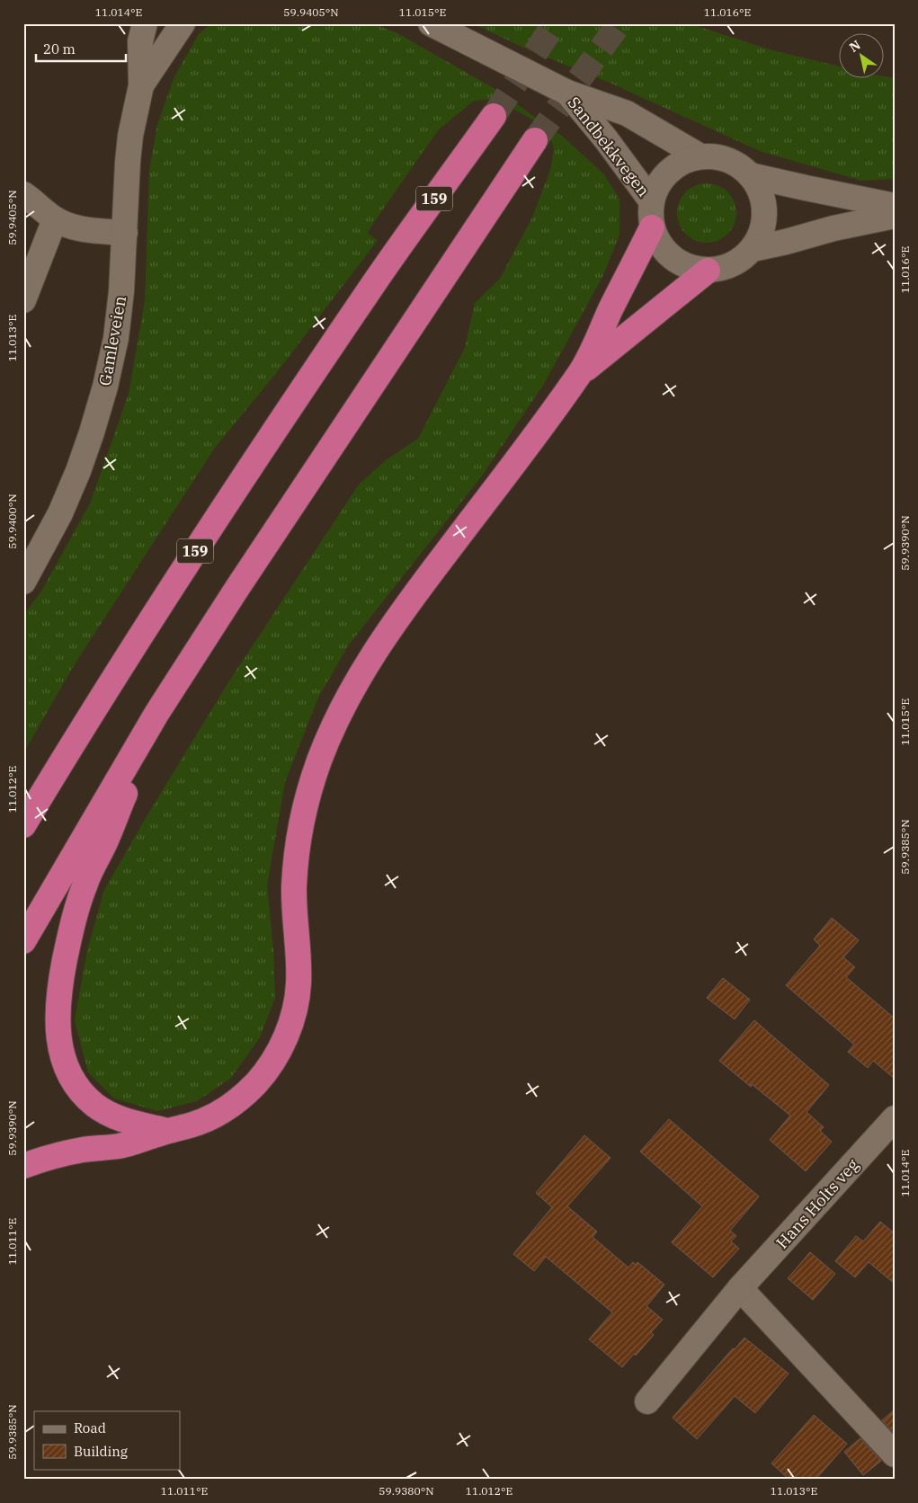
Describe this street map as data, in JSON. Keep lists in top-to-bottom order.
{
  "streets": {
    "highway": ["159"],
    "main road": ["Sandbekkvegen", "Gamleveien", "Hans Holts veg"]
  },
  "legend": ["Road", "Building"],
  "scale_bar": "20 m",
  "north": "top left",
  "coordinates": [
    "11.014°E",
    "59.9405°N",
    "11.015°E",
    "11.016°E",
    "11.013°E",
    "59.9400°N",
    "59.9390°N",
    "11.012°E",
    "59.9385°N",
    "11.011°E",
    "59.9380°N"
  ]
}
